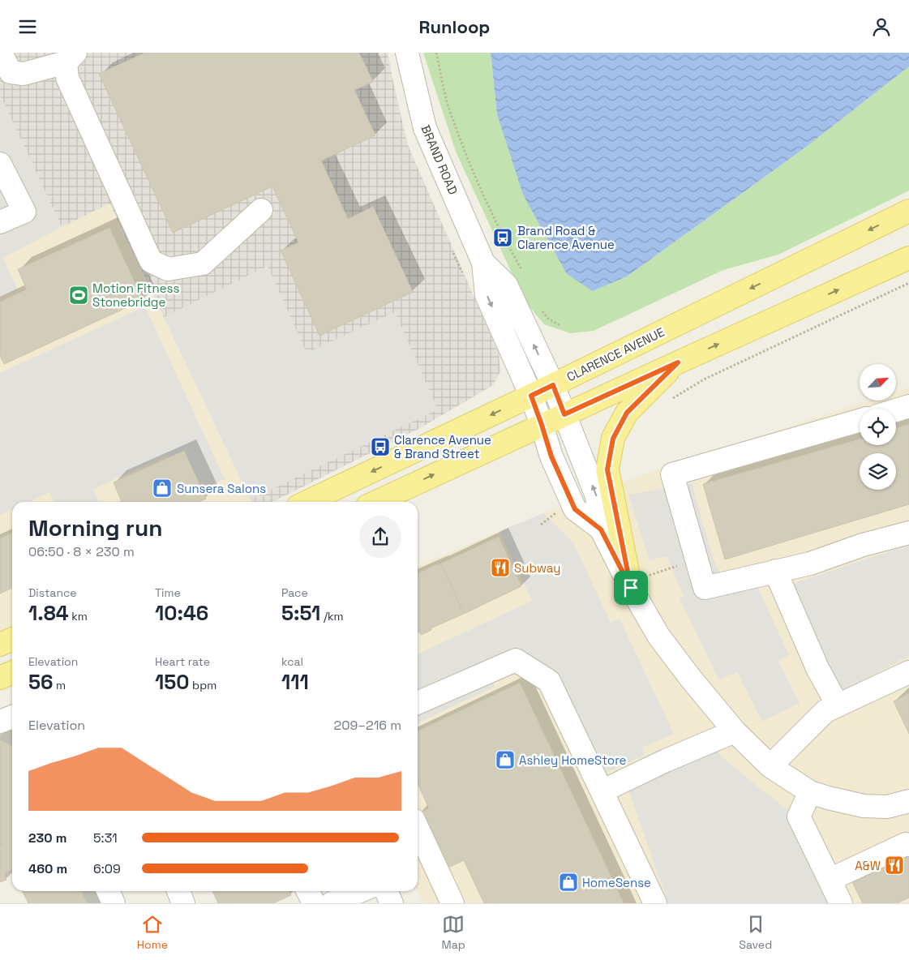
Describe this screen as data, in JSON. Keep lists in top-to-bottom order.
{
  "streets": {
    "main road": ["CLARENCE AVENUE"],
    "street": ["BRAND ROAD"]
  },
  "crossings": [
    ["BRAND ROAD", "CLARENCE AVENUE"]
  ],
  "places": {
    "bus stop": ["Brand Road & Clarence Avenue", "Clarence Avenue & Brand Street"],
    "sports": ["Motion Fitness Stonebridge"],
    "shop": ["Sunsera Salons", "Ashley HomeStore", "HomeSense"],
    "restaurant": ["Subway", "A&W"]
  },
  "north": "top right",
  "page": {
    "header": "Runloop",
    "heading": ["Morning run", "06:50 · 8 × 230 m"],
    "stats": [
      ["Distance", "1.84 km"],
      ["Time", "10:46"],
      ["Pace", "5:51 /km"],
      ["Elevation", "56 m"],
      ["Heart rate", "150 bpm"],
      ["kcal", "111"]
    ],
    "chart": ["Elevation", "209–216 m"],
    "list": [
      {
        "name": "230 m",
        "note": "5:31"
      },
      {
        "name": "460 m",
        "note": "6:09"
      }
    ],
    "tabs": ["Home", "Map", "Saved"]
  }
}
